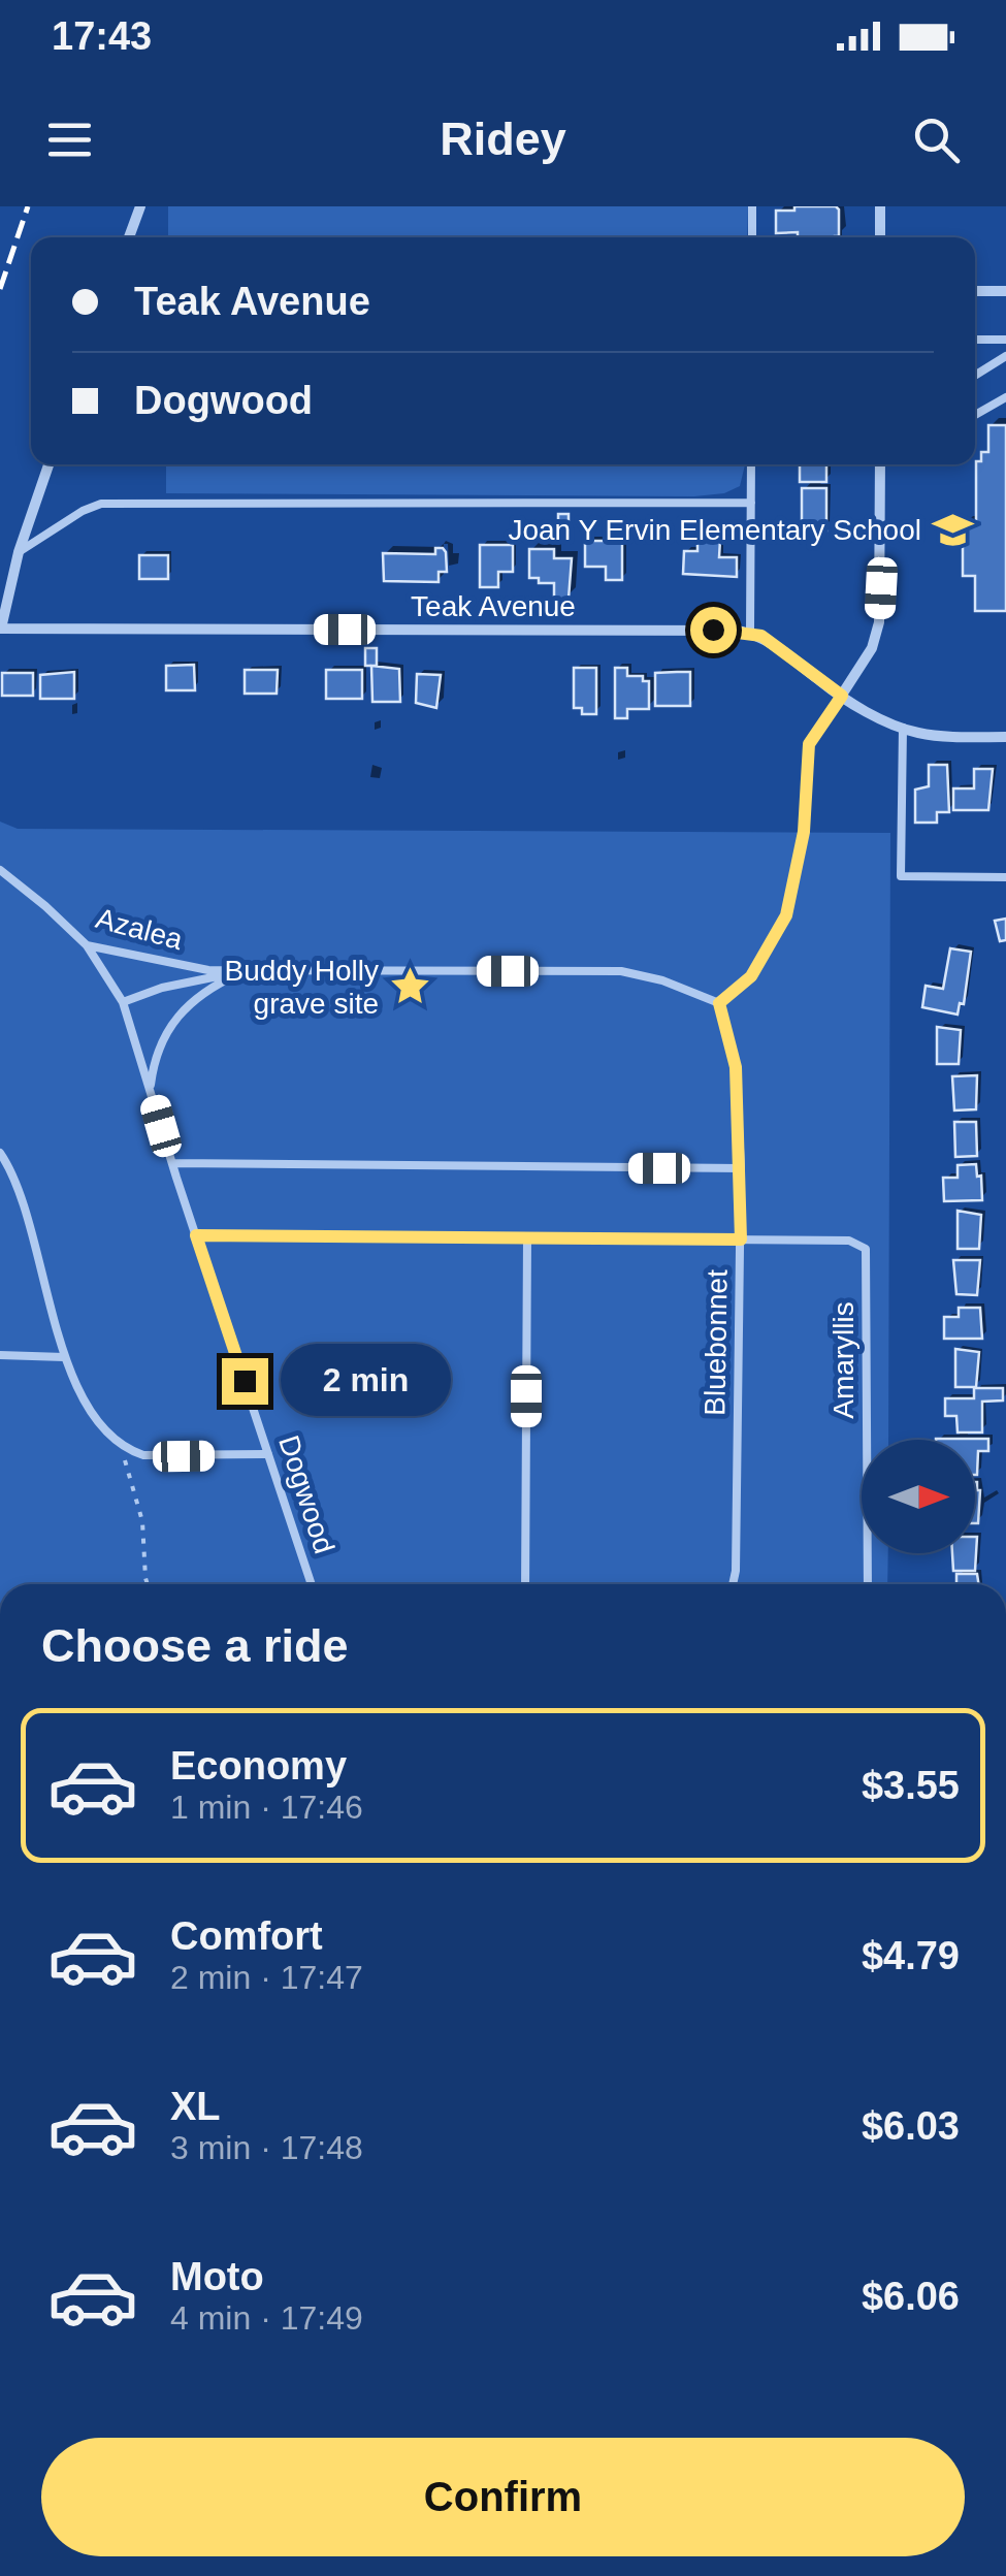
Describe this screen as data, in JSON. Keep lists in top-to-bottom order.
{
  "streets": {
    "street": ["Teak Avenue"],
    "lane": [
      "Azalea",
      "Bluebonnet",
      "Amaryllis",
      "Dogwood"
    ]
  },
  "crossings": [
    ["Azalea", "Bluebonnet"],
    ["Azalea", "Dogwood"],
    ["Bluebonnet", "Amaryllis"]
  ],
  "places": {
    "school or university": ["Joan Y Ervin Elementary School"],
    "place": ["Buddy Holly grave site"]
  },
  "north": "right",
  "page": {
    "status": "17:43",
    "header": "Ridey",
    "banner": ["Teak Avenue", "Dogwood"],
    "bubble": "2 min",
    "heading": "Choose a ride",
    "list": [
      {
        "name": "Economy",
        "note": "1 min · 17:46",
        "value": "$3.55"
      },
      {
        "name": "Comfort",
        "note": "2 min · 17:47",
        "value": "$4.79"
      },
      {
        "name": "XL",
        "note": "3 min · 17:48",
        "value": "$6.03"
      },
      {
        "name": "Moto",
        "note": "4 min · 17:49",
        "value": "$6.06"
      }
    ],
    "buttons": "Confirm"
  }
}
